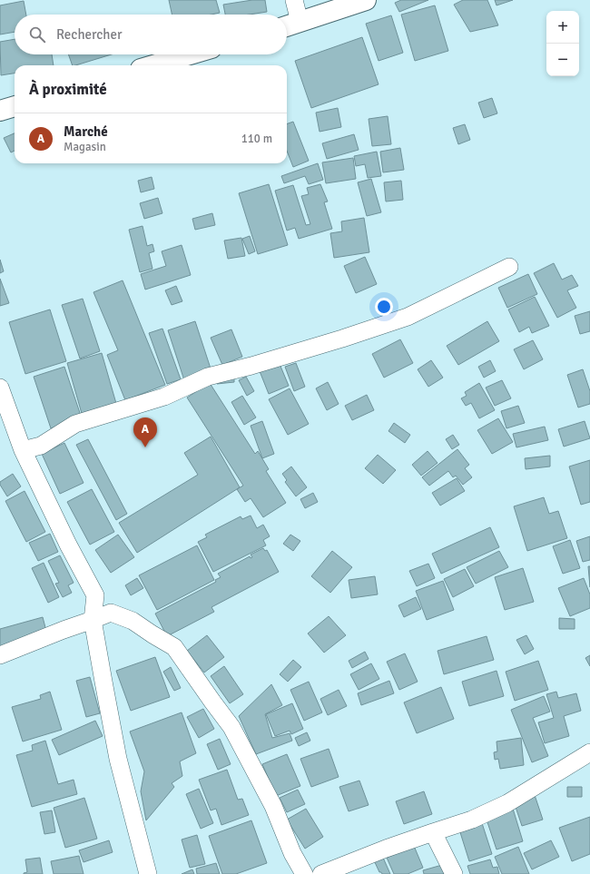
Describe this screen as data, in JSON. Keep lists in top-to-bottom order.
{
  "page": {
    "map_buttons": ["+", "−"],
    "search": "Rechercher",
    "heading": "À proximité",
    "list": [
      {
        "mark": "A",
        "name": "Marché",
        "note": "Magasin",
        "value": "110 m"
      }
    ],
    "pins": "A"
  }
}
